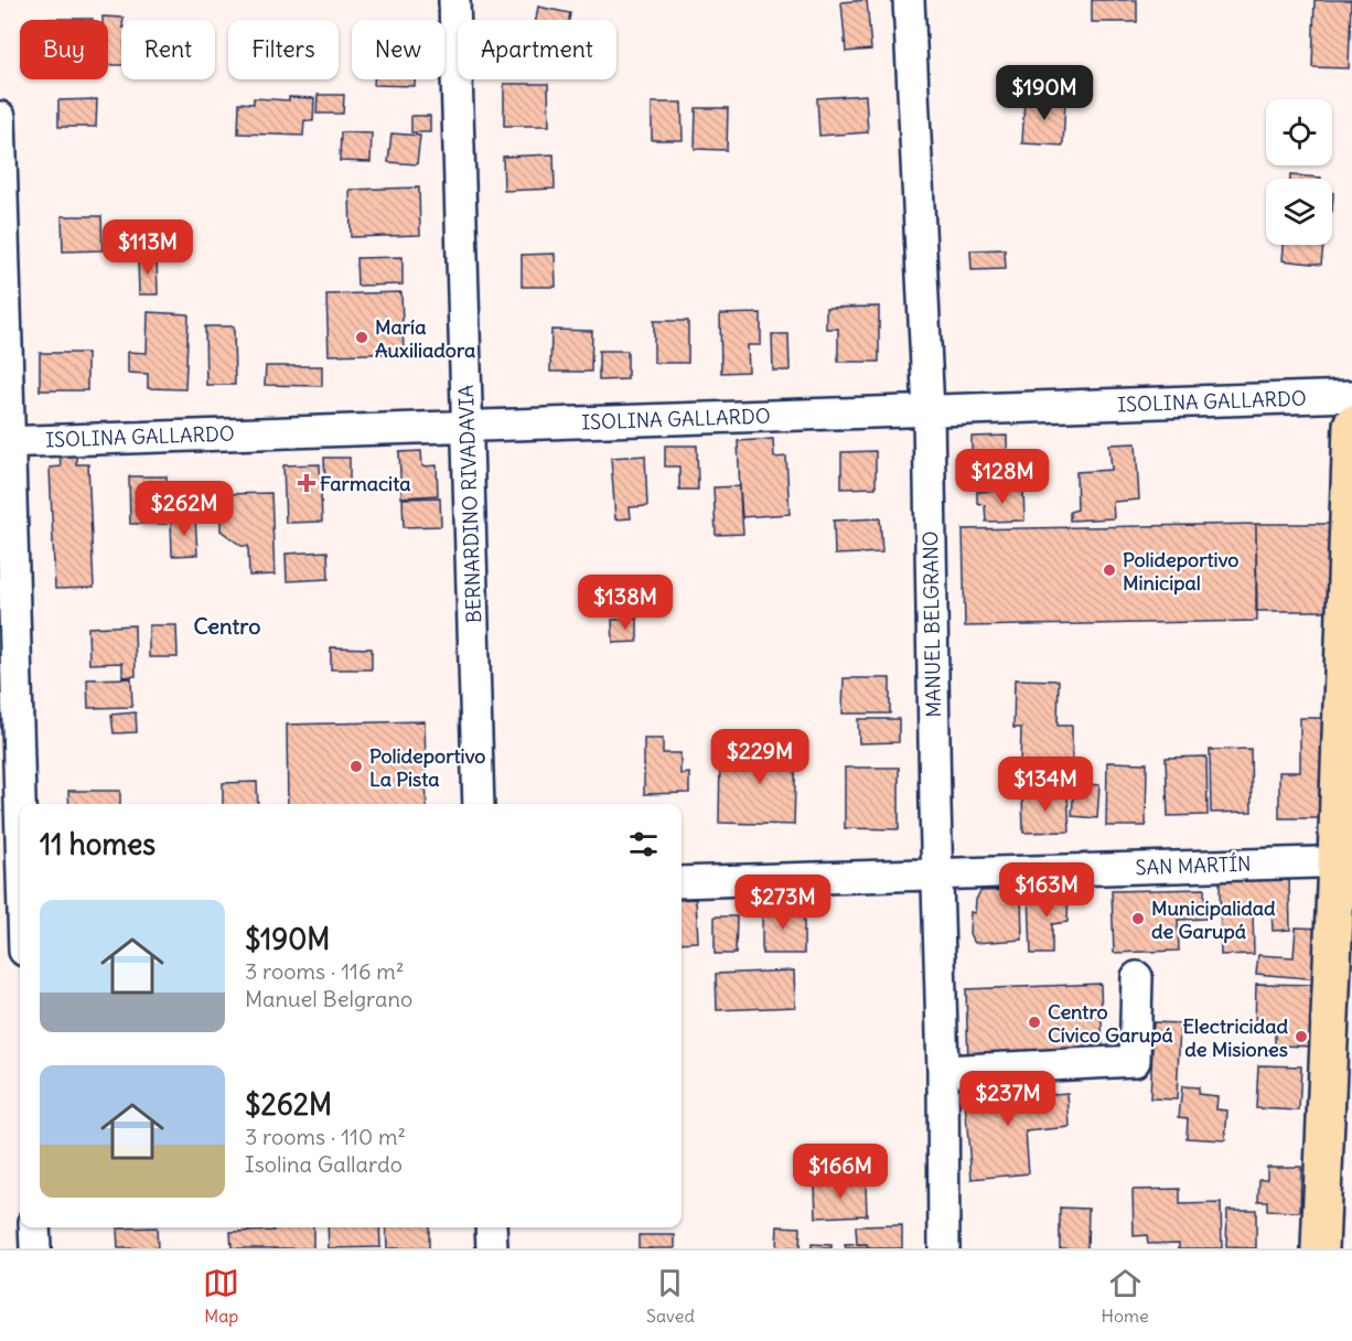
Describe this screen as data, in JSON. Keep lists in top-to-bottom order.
{
  "streets": {
    "street": [
      "ISOLINA GALLARDO",
      "BERNARDINO RIVADAVIA",
      "MANUEL BELGRANO",
      "SAN MARTÍN"
    ]
  },
  "crossings": [
    ["ISOLINA GALLARDO", "BERNARDINO RIVADAVIA"],
    ["ISOLINA GALLARDO", "MANUEL BELGRANO"],
    ["MANUEL BELGRANO", "SAN MARTÍN"]
  ],
  "districts": ["Centro"],
  "places": {
    "other": [
      "María Auxiliadora",
      "Polideportivo Minicipal",
      "Polideportivo La Pista",
      "Municipalidad de Garupá",
      "Centro Cívico Garupá",
      "Electricidad de Misiones"
    ],
    "health": ["Farmacita"]
  },
  "page": {
    "chip": [
      "Buy",
      "Rent",
      "Filters",
      "New",
      "Apartment"
    ],
    "price": [
      "$190M",
      "$113M",
      "$128M",
      "$262M",
      "$138M",
      "$229M",
      "$134M",
      "$163M",
      "$273M",
      "$237M",
      "$166M"
    ],
    "heading": "11 homes",
    "list": [
      {
        "name": "$190M",
        "note": "3 rooms · 116 m² · Manuel Belgrano"
      },
      {
        "name": "$262M",
        "note": "3 rooms · 110 m² · Isolina Gallardo"
      }
    ],
    "tabs": ["Map", "Saved", "Home"]
  }
}
